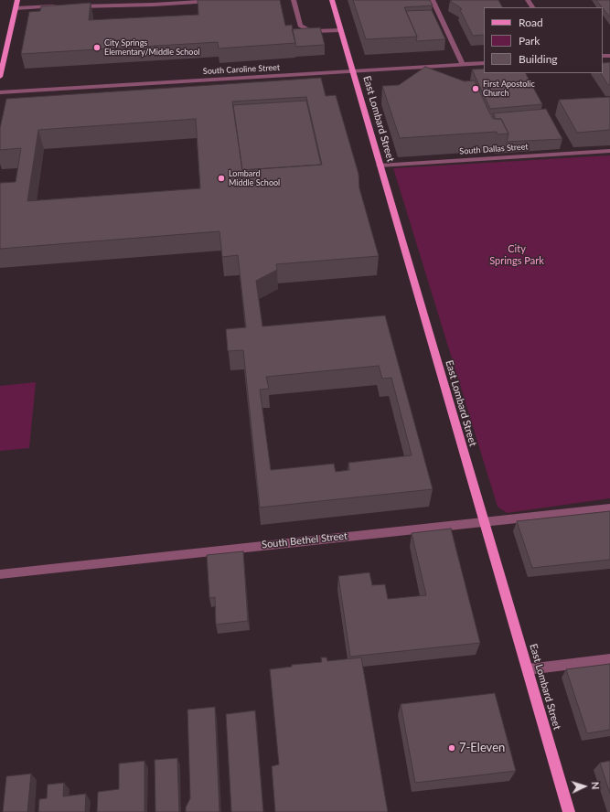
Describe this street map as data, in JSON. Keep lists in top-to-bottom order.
{
  "streets": {
    "main road": ["East Lombard Street"],
    "street": ["South Caroline Street", "South Dallas Street", "South Bethel Street"]
  },
  "crossings": [
    ["South Caroline Street", "East Lombard Street"],
    ["East Lombard Street", "South Dallas Street"],
    ["East Lombard Street", "South Bethel Street"]
  ],
  "parks": ["City Springs Park"],
  "places": [
    "City Springs Elementary/Middle School",
    "First Apostolic Church",
    "Lombard Middle School",
    "7-Eleven"
  ],
  "legend": ["Road", "Park", "Building"],
  "north": "right"
}
